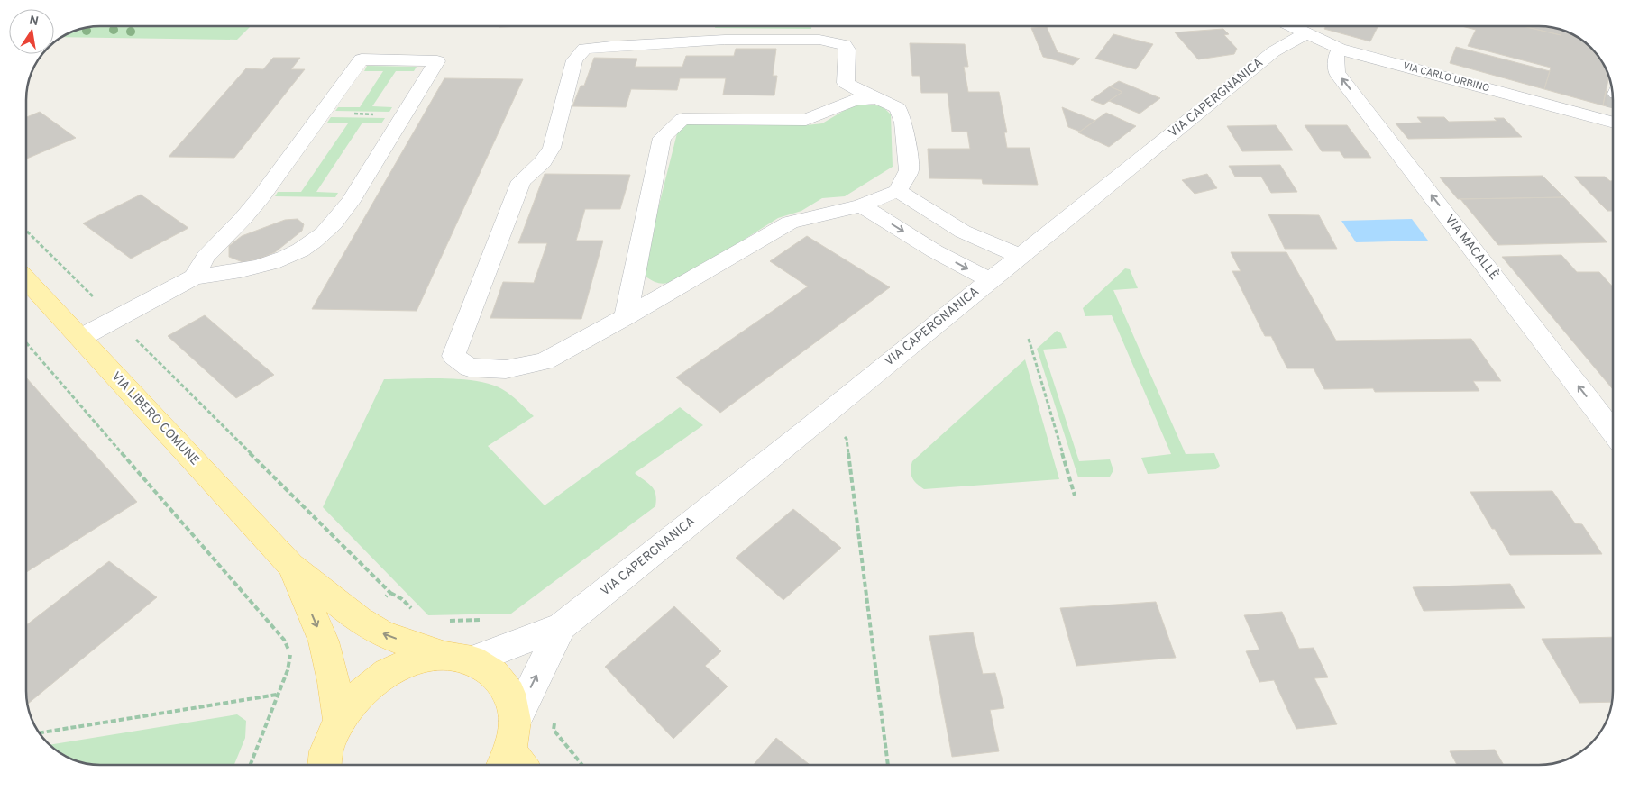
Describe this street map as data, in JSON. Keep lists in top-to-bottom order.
{
  "streets": {
    "main road": ["VIA LIBERO COMUNE"],
    "street": ["VIA CARLO URBINO", "VIA CAPERGNANICA", "VIA MACALLÈ"]
  },
  "crossings": [
    ["VIA CARLO URBINO", "VIA CAPERGNANICA"],
    ["VIA CARLO URBINO", "VIA MACALLÈ"],
    ["VIA CAPERGNANICA", "VIA LIBERO COMUNE"]
  ],
  "one_way": ["VIA MACALLÈ"],
  "north": "top"
}
